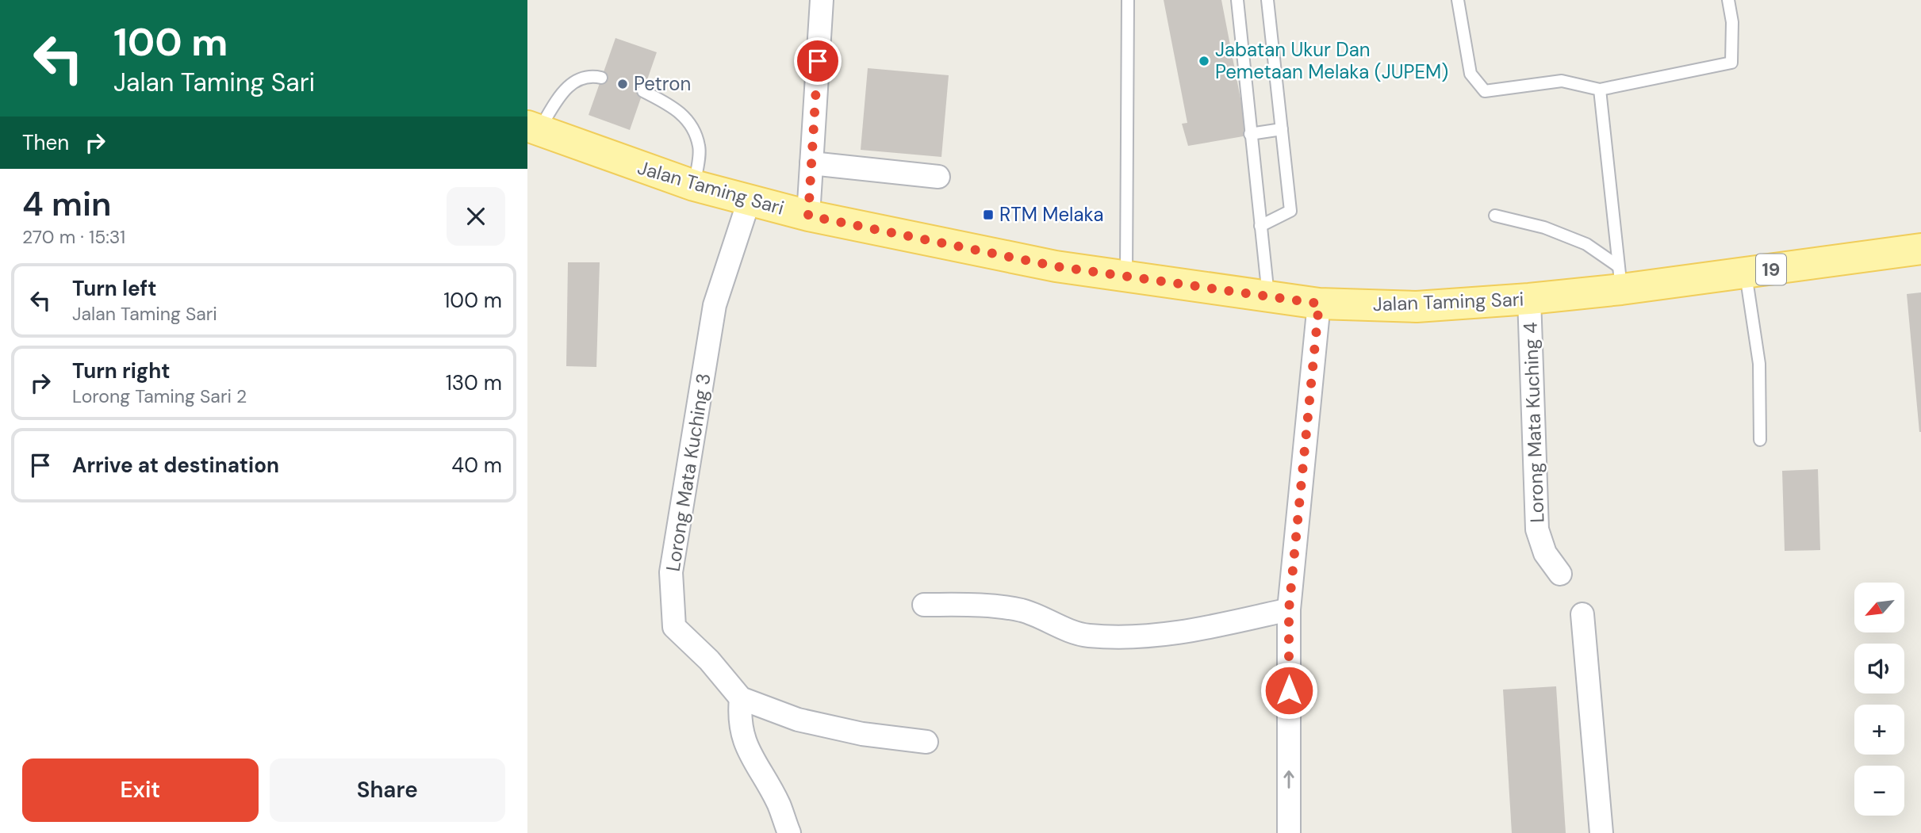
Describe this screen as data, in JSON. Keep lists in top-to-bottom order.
{
  "streets": {
    "main road": ["Jalan Taming Sari", "19"],
    "street": ["Lorong Mata Kuching 4", "Lorong Mata Kuching 3"]
  },
  "crossings": [
    ["Jalan Taming Sari", "Lorong Mata Kuching 4"],
    ["Jalan Taming Sari", "Lorong Mata Kuching 3"]
  ],
  "places": {
    "other": ["Jabatan Ukur Dan Pemetaan Melaka (JUPEM)", "Petron"],
    "transit": ["RTM Melaka"]
  },
  "north": "bottom left",
  "page": {
    "turn": ["100 m", "Jalan Taming Sari"],
    "then": "Then",
    "heading": ["4 min", "270 m · 15:31"],
    "list": [
      {
        "name": "Turn left",
        "note": "Jalan Taming Sari",
        "value": "100 m"
      },
      {
        "name": "Turn right",
        "note": "Lorong Taming Sari 2",
        "value": "130 m"
      },
      {
        "name": "Arrive at destination",
        "value": "40 m"
      }
    ],
    "map_buttons": ["+", "−"],
    "buttons": ["Exit", "Share"]
  }
}
